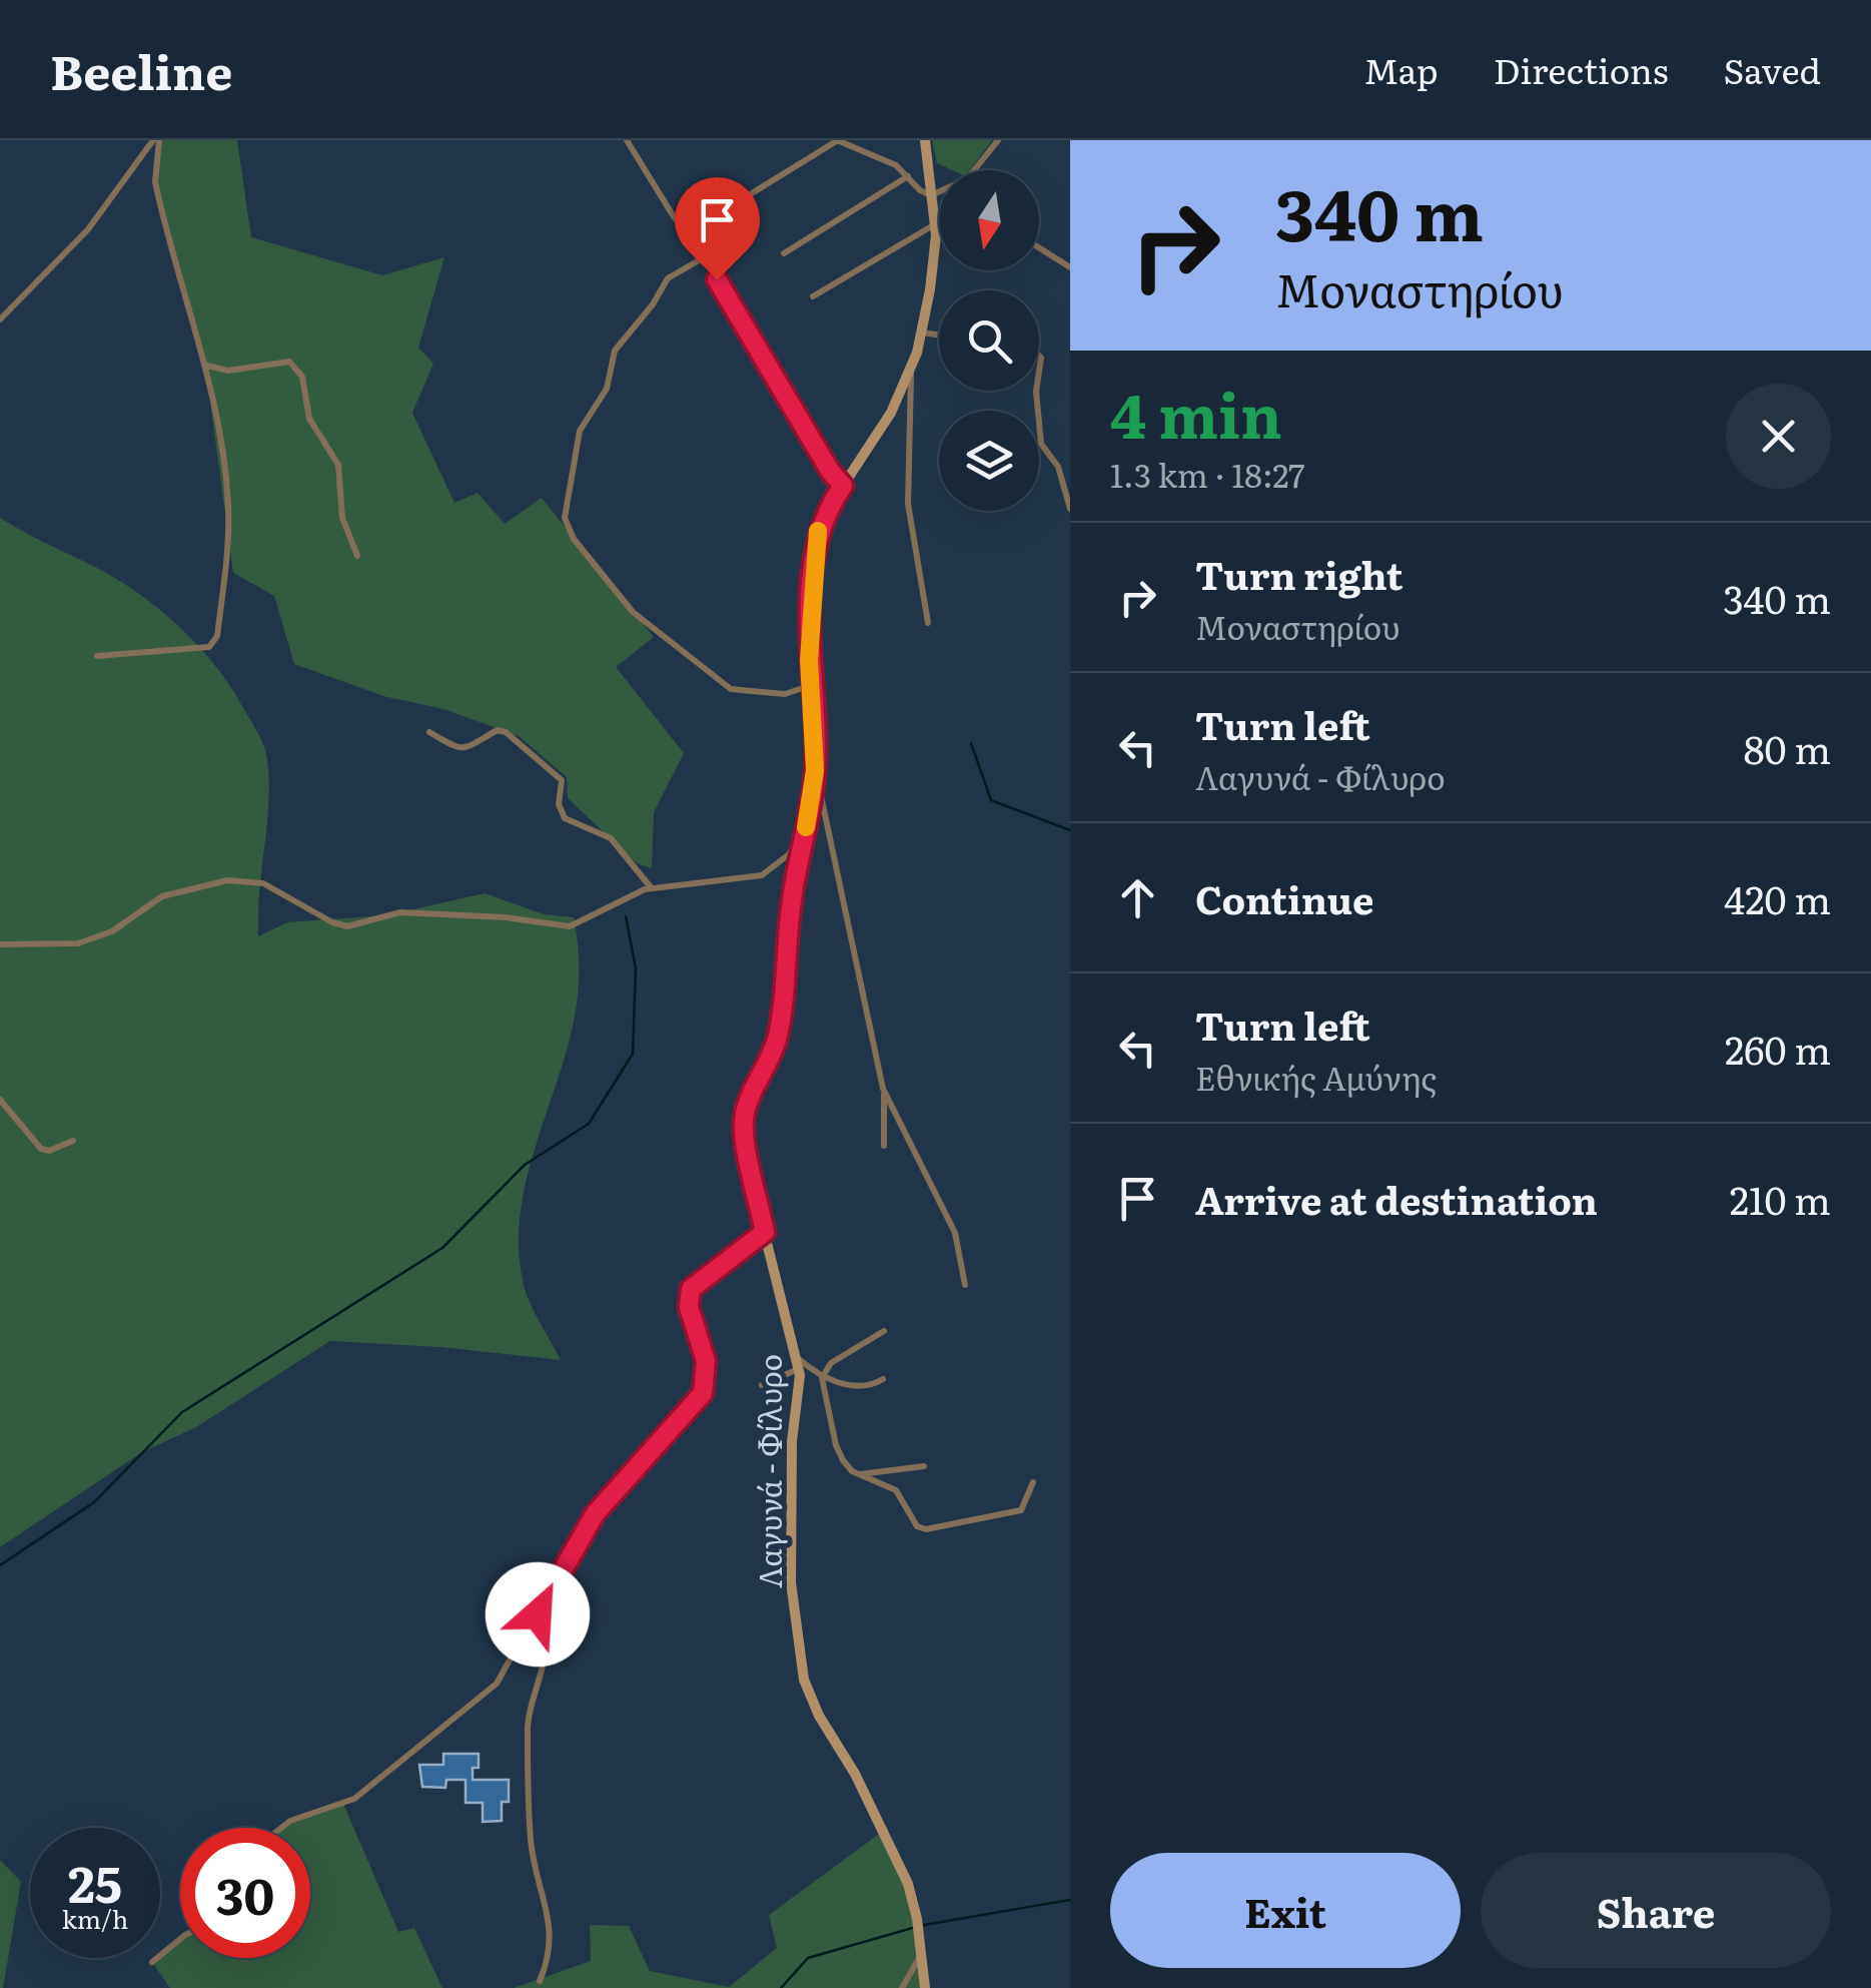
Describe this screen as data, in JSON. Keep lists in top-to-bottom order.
{
  "streets": {
    "street": ["Λαγυνά - Φίλυρο"]
  },
  "north": "bottom",
  "page": {
    "header": "Beeline",
    "nav": ["Map", "Directions", "Saved"],
    "turn": ["340 m", "Μοναστηρίου"],
    "heading": ["4 min", "1.3 km · 18:27"],
    "list": [
      {
        "name": "Turn right",
        "note": "Μοναστηρίου",
        "value": "340 m"
      },
      {
        "name": "Turn left",
        "note": "Λαγυνά - Φίλυρο",
        "value": "80 m"
      },
      {
        "name": "Continue",
        "value": "420 m"
      },
      {
        "name": "Turn left",
        "note": "Εθνικής Αμύνης",
        "value": "260 m"
      },
      {
        "name": "Arrive at destination",
        "value": "210 m"
      }
    ],
    "speed": "25 km/h",
    "limit": "30",
    "buttons": ["Exit", "Share"]
  }
}
